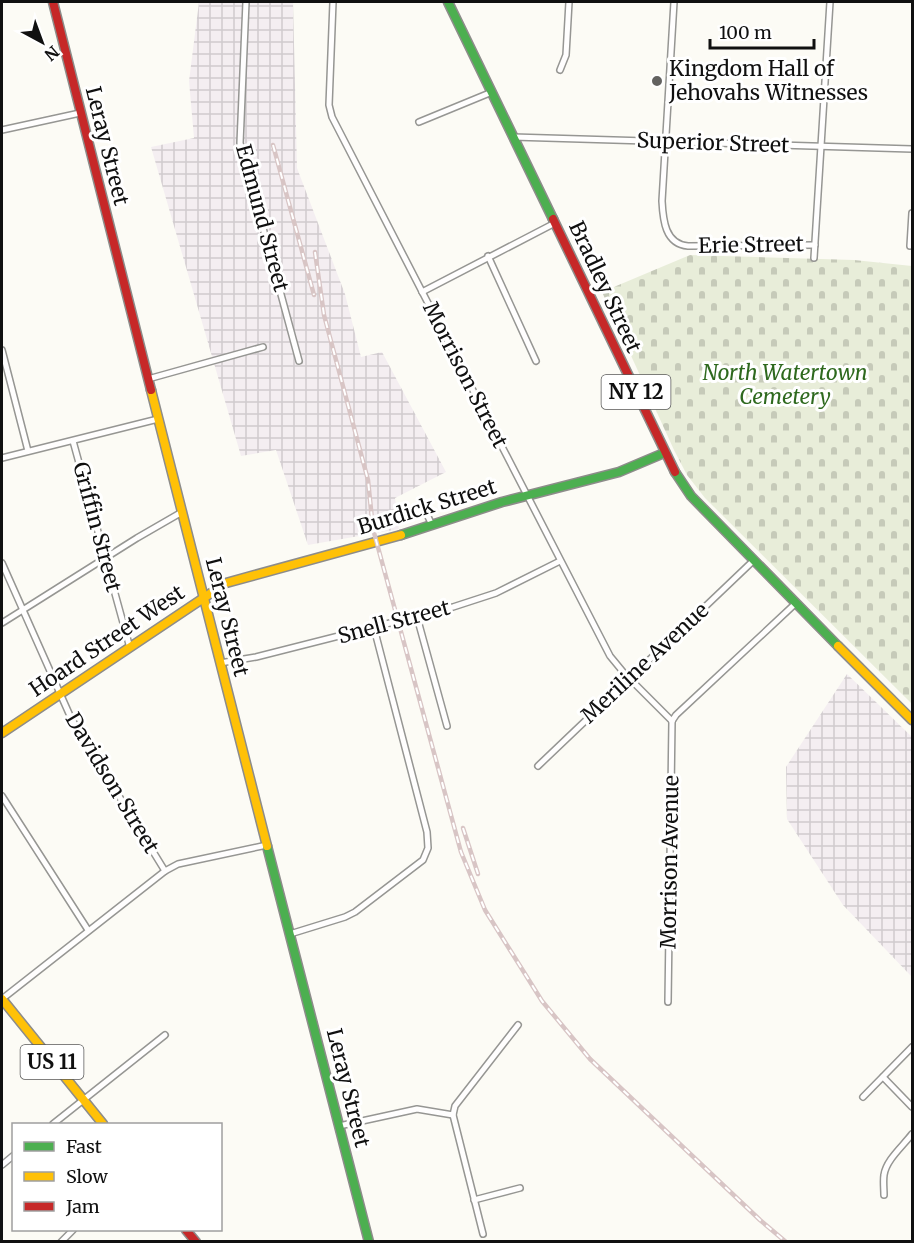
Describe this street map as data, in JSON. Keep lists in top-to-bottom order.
{
  "streets": {
    "main road": [
      "Leray Street",
      "Bradley Street",
      "NY 12",
      "Burdick Street",
      "Hoard Street West",
      "US 11"
    ],
    "street": [
      "Superior Street",
      "Edmund Street",
      "Erie Street",
      "Morrison Street",
      "Griffin Street",
      "Snell Street",
      "Meriline Avenue",
      "Davidson Street",
      "Morrison Avenue"
    ]
  },
  "crossings": [
    ["Superior Street", "Erie Street"],
    ["Superior Street", "Bradley Street"],
    ["Leray Street", "Burdick Street"],
    ["Leray Street", "Snell Street"],
    ["Leray Street", "Hoard Street West"],
    ["Bradley Street", "Burdick Street"],
    ["Bradley Street", "Meriline Avenue"],
    ["Morrison Street", "Burdick Street"],
    ["Morrison Street", "Snell Street"],
    ["Morrison Street", "Meriline Avenue"],
    ["Morrison Street", "Morrison Avenue"],
    ["Burdick Street", "Hoard Street West"],
    ["Griffin Street", "Hoard Street West"],
    ["Hoard Street West", "Davidson Street"]
  ],
  "parks": ["North Watertown Cemetery"],
  "places": ["Kingdom Hall of Jehovahs Witnesses"],
  "legend": ["Fast", "Slow", "Jam"],
  "scale_bar": "100 m",
  "north": "bottom right"
}
